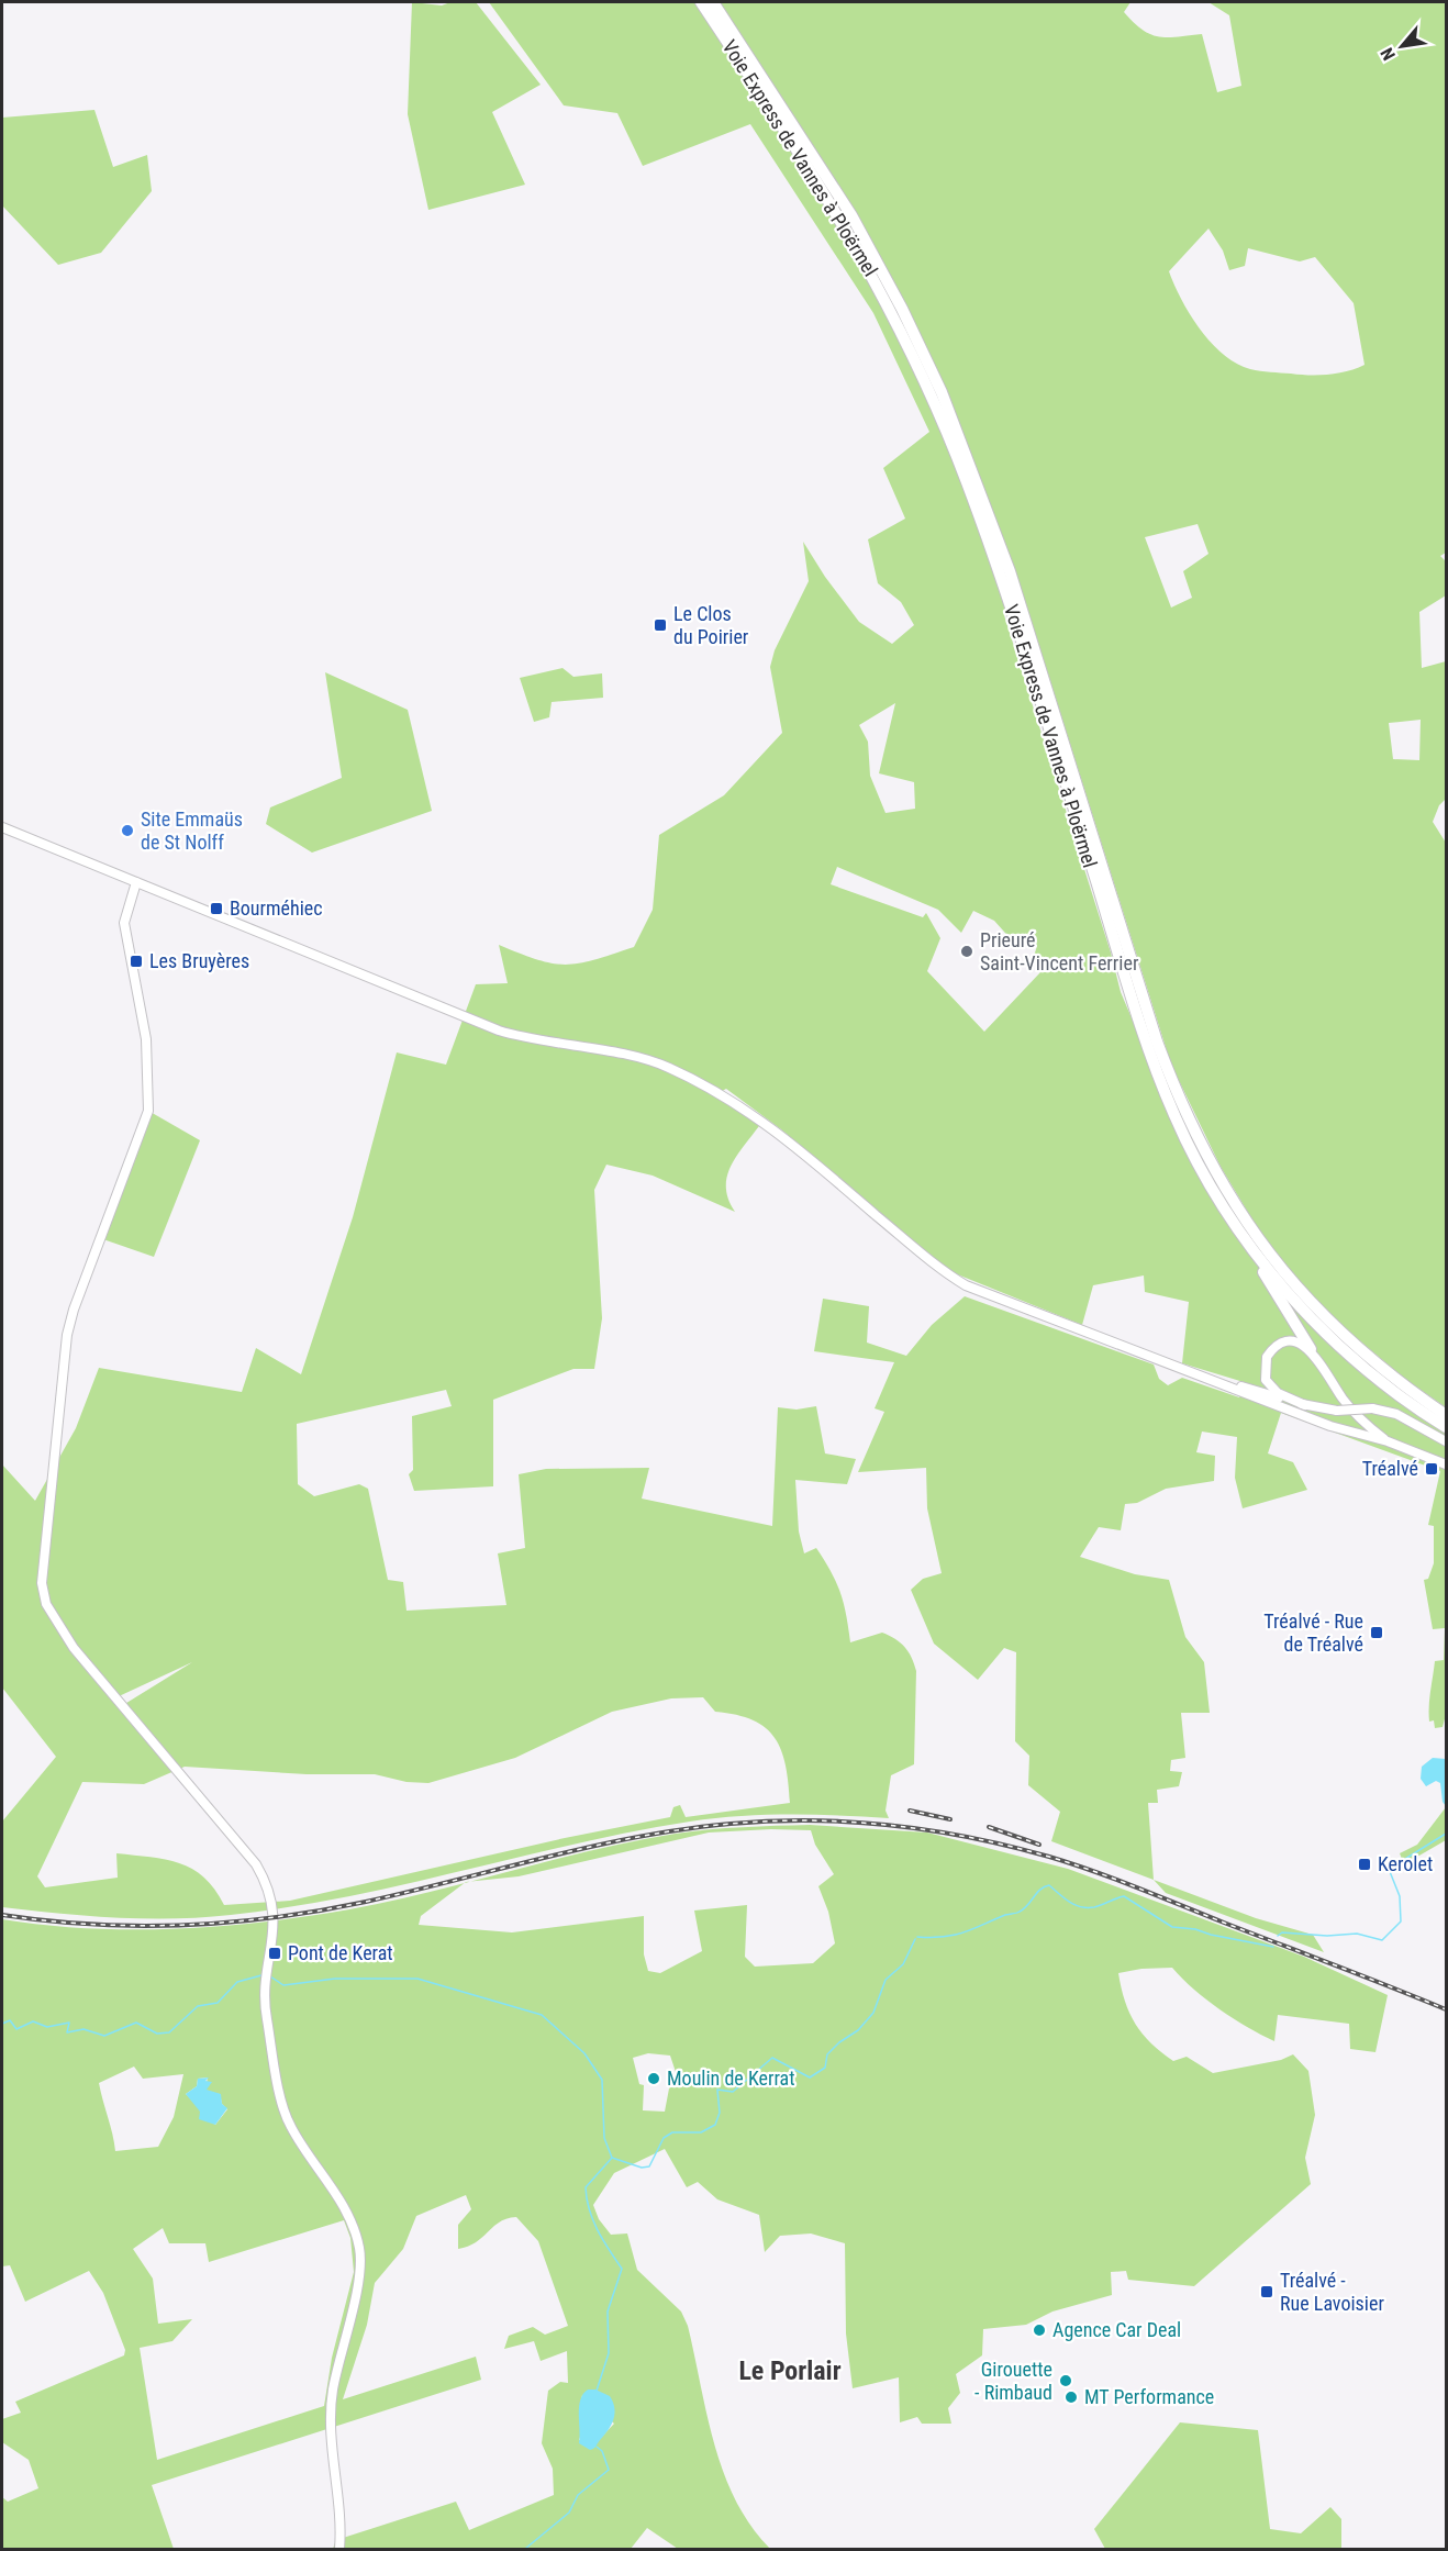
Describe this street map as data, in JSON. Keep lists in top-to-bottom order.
{
  "streets": {
    "highway": ["Voie Express de Vannes à Ploërmel"]
  },
  "districts": ["Le Porlair"],
  "places": {
    "transit": [
      "Le Clos du Poirier",
      "Bourméhiec",
      "Les Bruyères",
      "Tréalvé",
      "Tréalvé - Rue de Tréalvé",
      "Kerolet",
      "Pont de Kerat",
      "Tréalvé - Rue Lavoisier"
    ],
    "other": [
      "Site Emmaüs de St Nolff",
      "Prieuré Saint-Vincent Ferrier",
      "Moulin de Kerrat",
      "Agence Car Deal",
      "Girouette - Rimbaud",
      "MT Performance"
    ]
  },
  "north": "bottom left"
}
